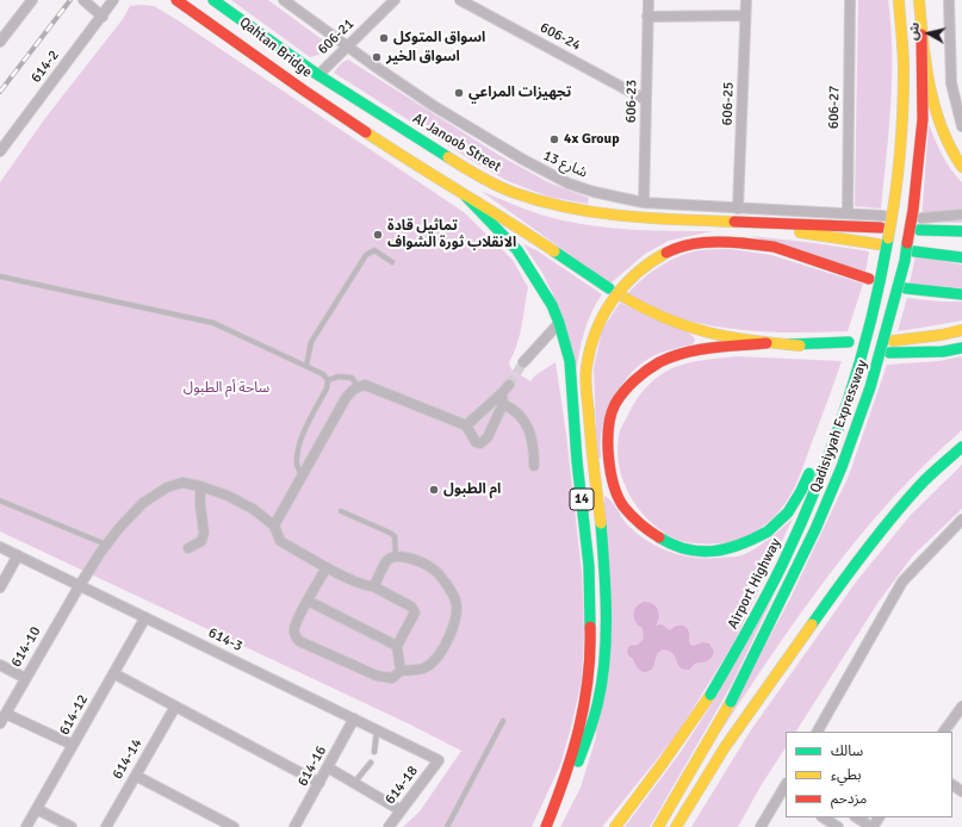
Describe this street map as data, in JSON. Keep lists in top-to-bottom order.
{
  "streets": {
    "main road": [
      "Qahtan Bridge",
      "Al Janoob Street",
      "Qadisiyyah Expressway",
      "14",
      "Airport Highway"
    ],
    "street": [
      "606-21",
      "606-24",
      "614-2",
      "606-23",
      "606-25",
      "606-27",
      "شارع 13",
      "614-3",
      "614-10",
      "614-12",
      "614-14",
      "614-16",
      "614-18"
    ]
  },
  "crossings": [
    ["606-21", "شارع 13"],
    ["606-24", "606-23"],
    ["Qahtan Bridge", "Al Janoob Street"],
    ["606-23", "شارع 13"],
    ["606-25", "شارع 13"],
    ["606-27", "شارع 13"],
    ["614-3", "614-10"],
    ["614-3", "614-12"],
    ["614-3", "614-16"],
    ["614-3", "614-18"]
  ],
  "parks": ["ساحة أم الطبول"],
  "places": [
    "اسواق المتوكل",
    "اسواق الخير",
    "تجهيزات المراعي",
    "4x Group",
    "تماثيل قادة الانقلاب ثورة الشواف",
    "ام الطبول"
  ],
  "legend": ["سالك", "بطيء", "مزدحم"],
  "north": "left"
}
